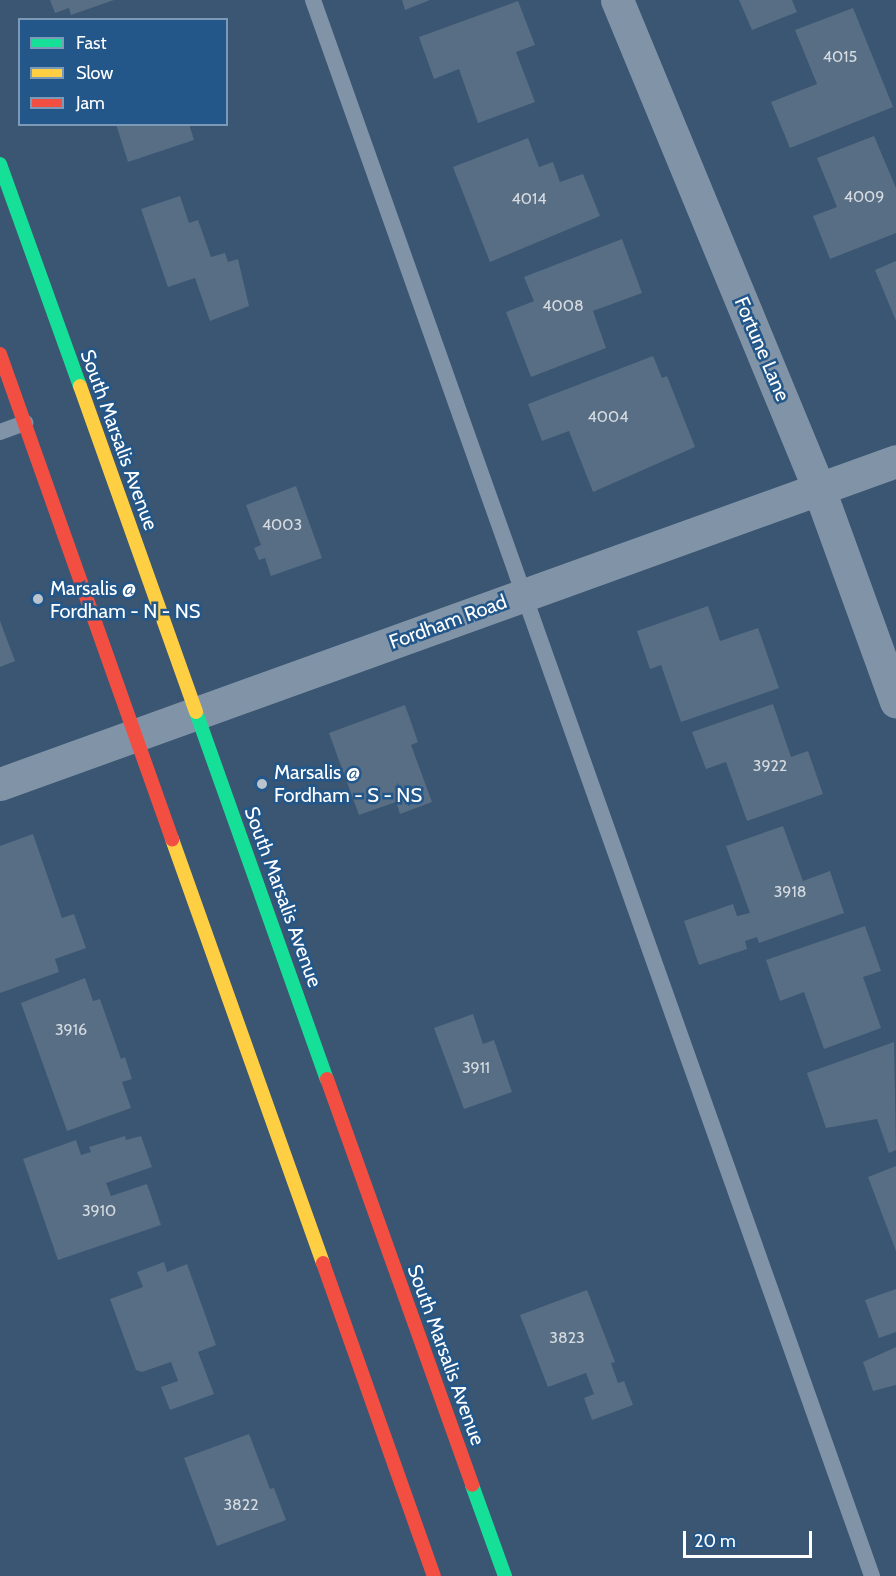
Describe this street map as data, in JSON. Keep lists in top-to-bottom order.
{
  "streets": {
    "main road": ["South Marsalis Avenue"],
    "street": ["Fortune Lane", "Fordham Road"]
  },
  "crossings": [
    ["Fortune Lane", "Fordham Road"],
    ["South Marsalis Avenue", "Fordham Road"]
  ],
  "places": ["Marsalis @ Fordham - N - NS", "Marsalis @ Fordham - S - NS"],
  "house_numbers": [
    "4015",
    "4009",
    "4014",
    "4008",
    "4004",
    "4003",
    "3922",
    "3918",
    "3916",
    "3911",
    "3910",
    "3823",
    "3822"
  ],
  "legend": ["Fast", "Slow", "Jam"],
  "scale_bar": "20 m"
}
